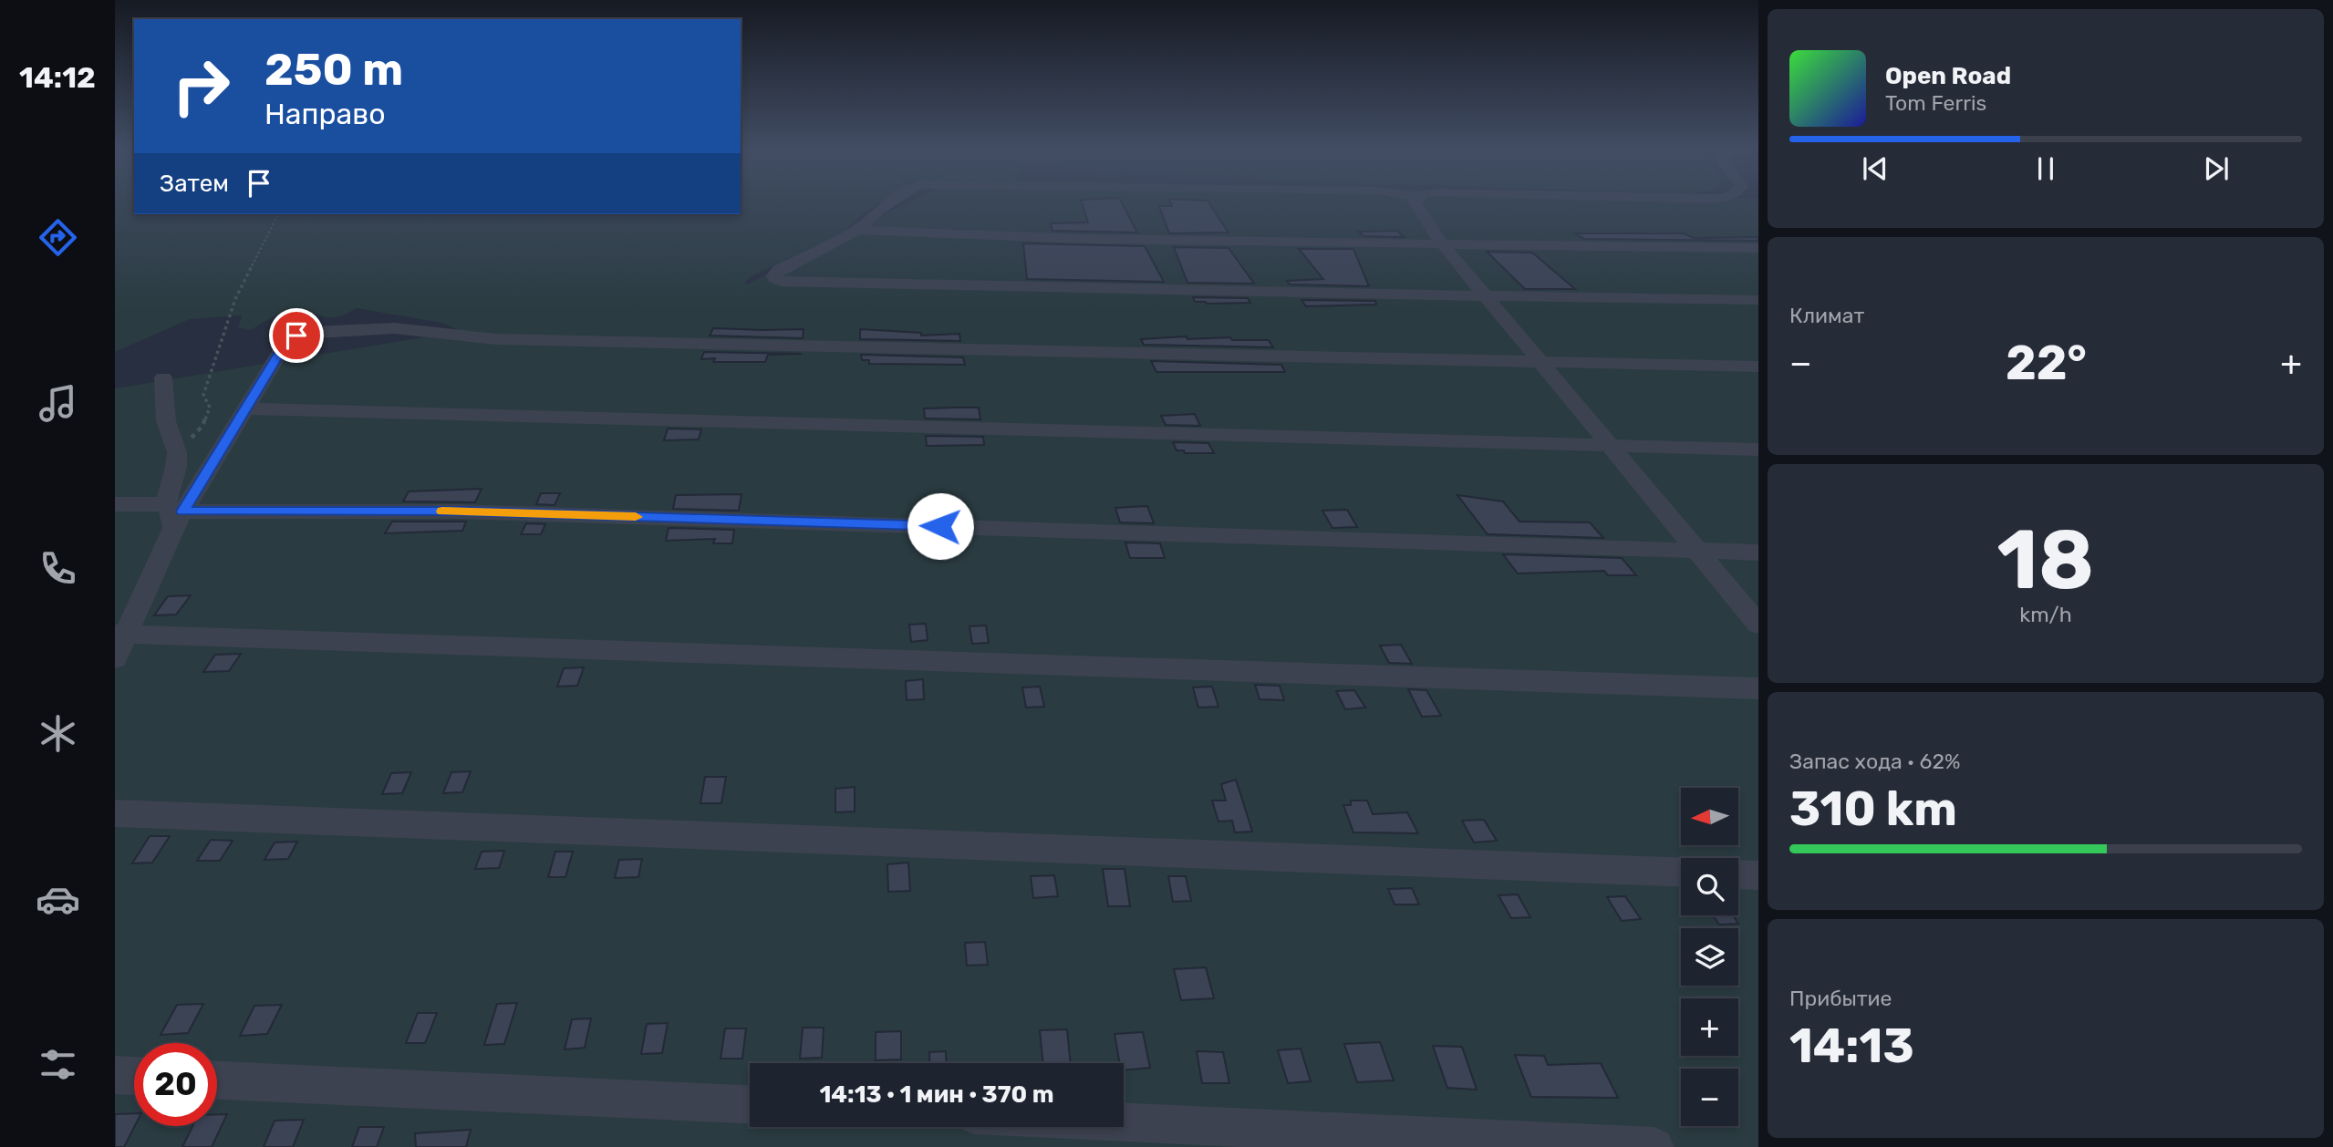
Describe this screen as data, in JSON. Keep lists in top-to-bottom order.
{
  "north": "left",
  "page": {
    "tabs": "14:12",
    "turn": ["250 m", "Направо"],
    "song": ["Open Road", "Tom Ferris"],
    "then": "Затем",
    "tile": [
      "Климат",
      ["18", "km/h"],
      ["Запас хода · 62%", "310 km"],
      ["Прибытие", "14:13"]
    ],
    "heat": ["−", "22°", "+"],
    "map_buttons": ["+", "−"],
    "limit": "20",
    "trip": "14:13 · 1 мин · 370 m"
  }
}
